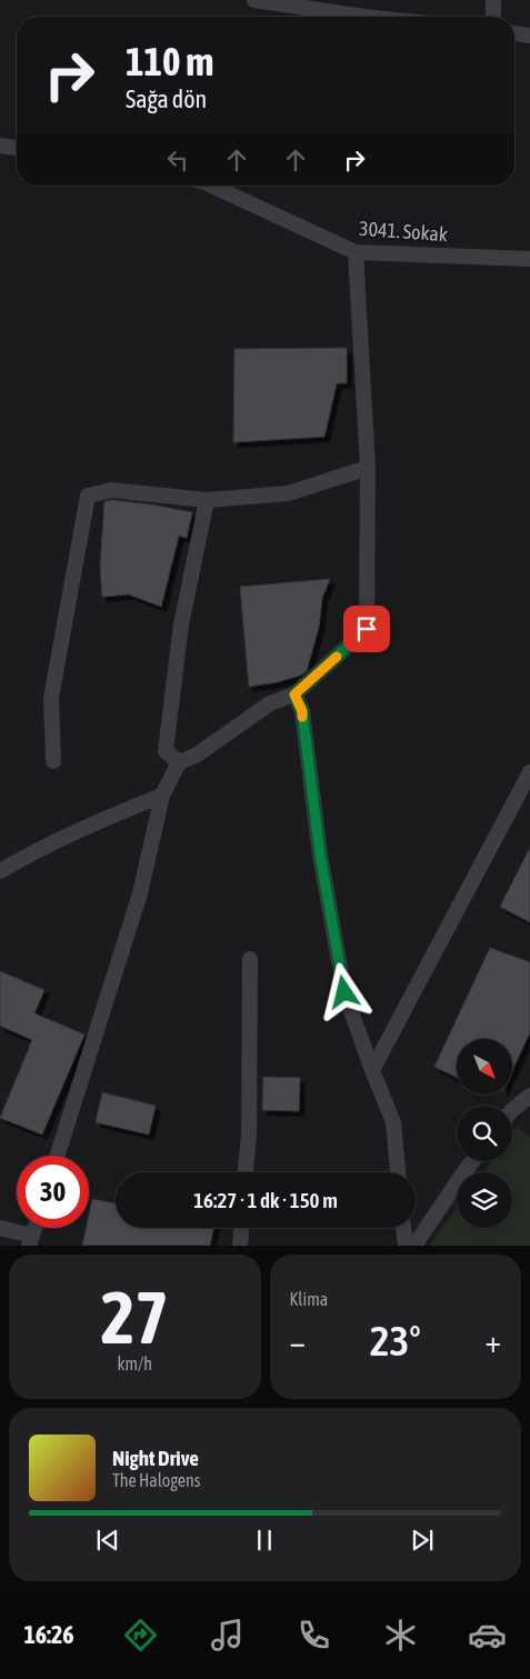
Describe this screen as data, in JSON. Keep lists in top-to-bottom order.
{
  "streets": {
    "street": ["3041. Sokak"]
  },
  "north": "bottom right",
  "page": {
    "turn": ["110 m", "Sağa dön"],
    "limit": "30",
    "trip": "16:27 · 1 dk · 150 m",
    "tile": [
      ["27", "km/h"],
      "Klima"
    ],
    "heat": ["−", "23°", "+"],
    "song": ["Night Drive", "The Halogens"],
    "tabs": "16:26"
  }
}
